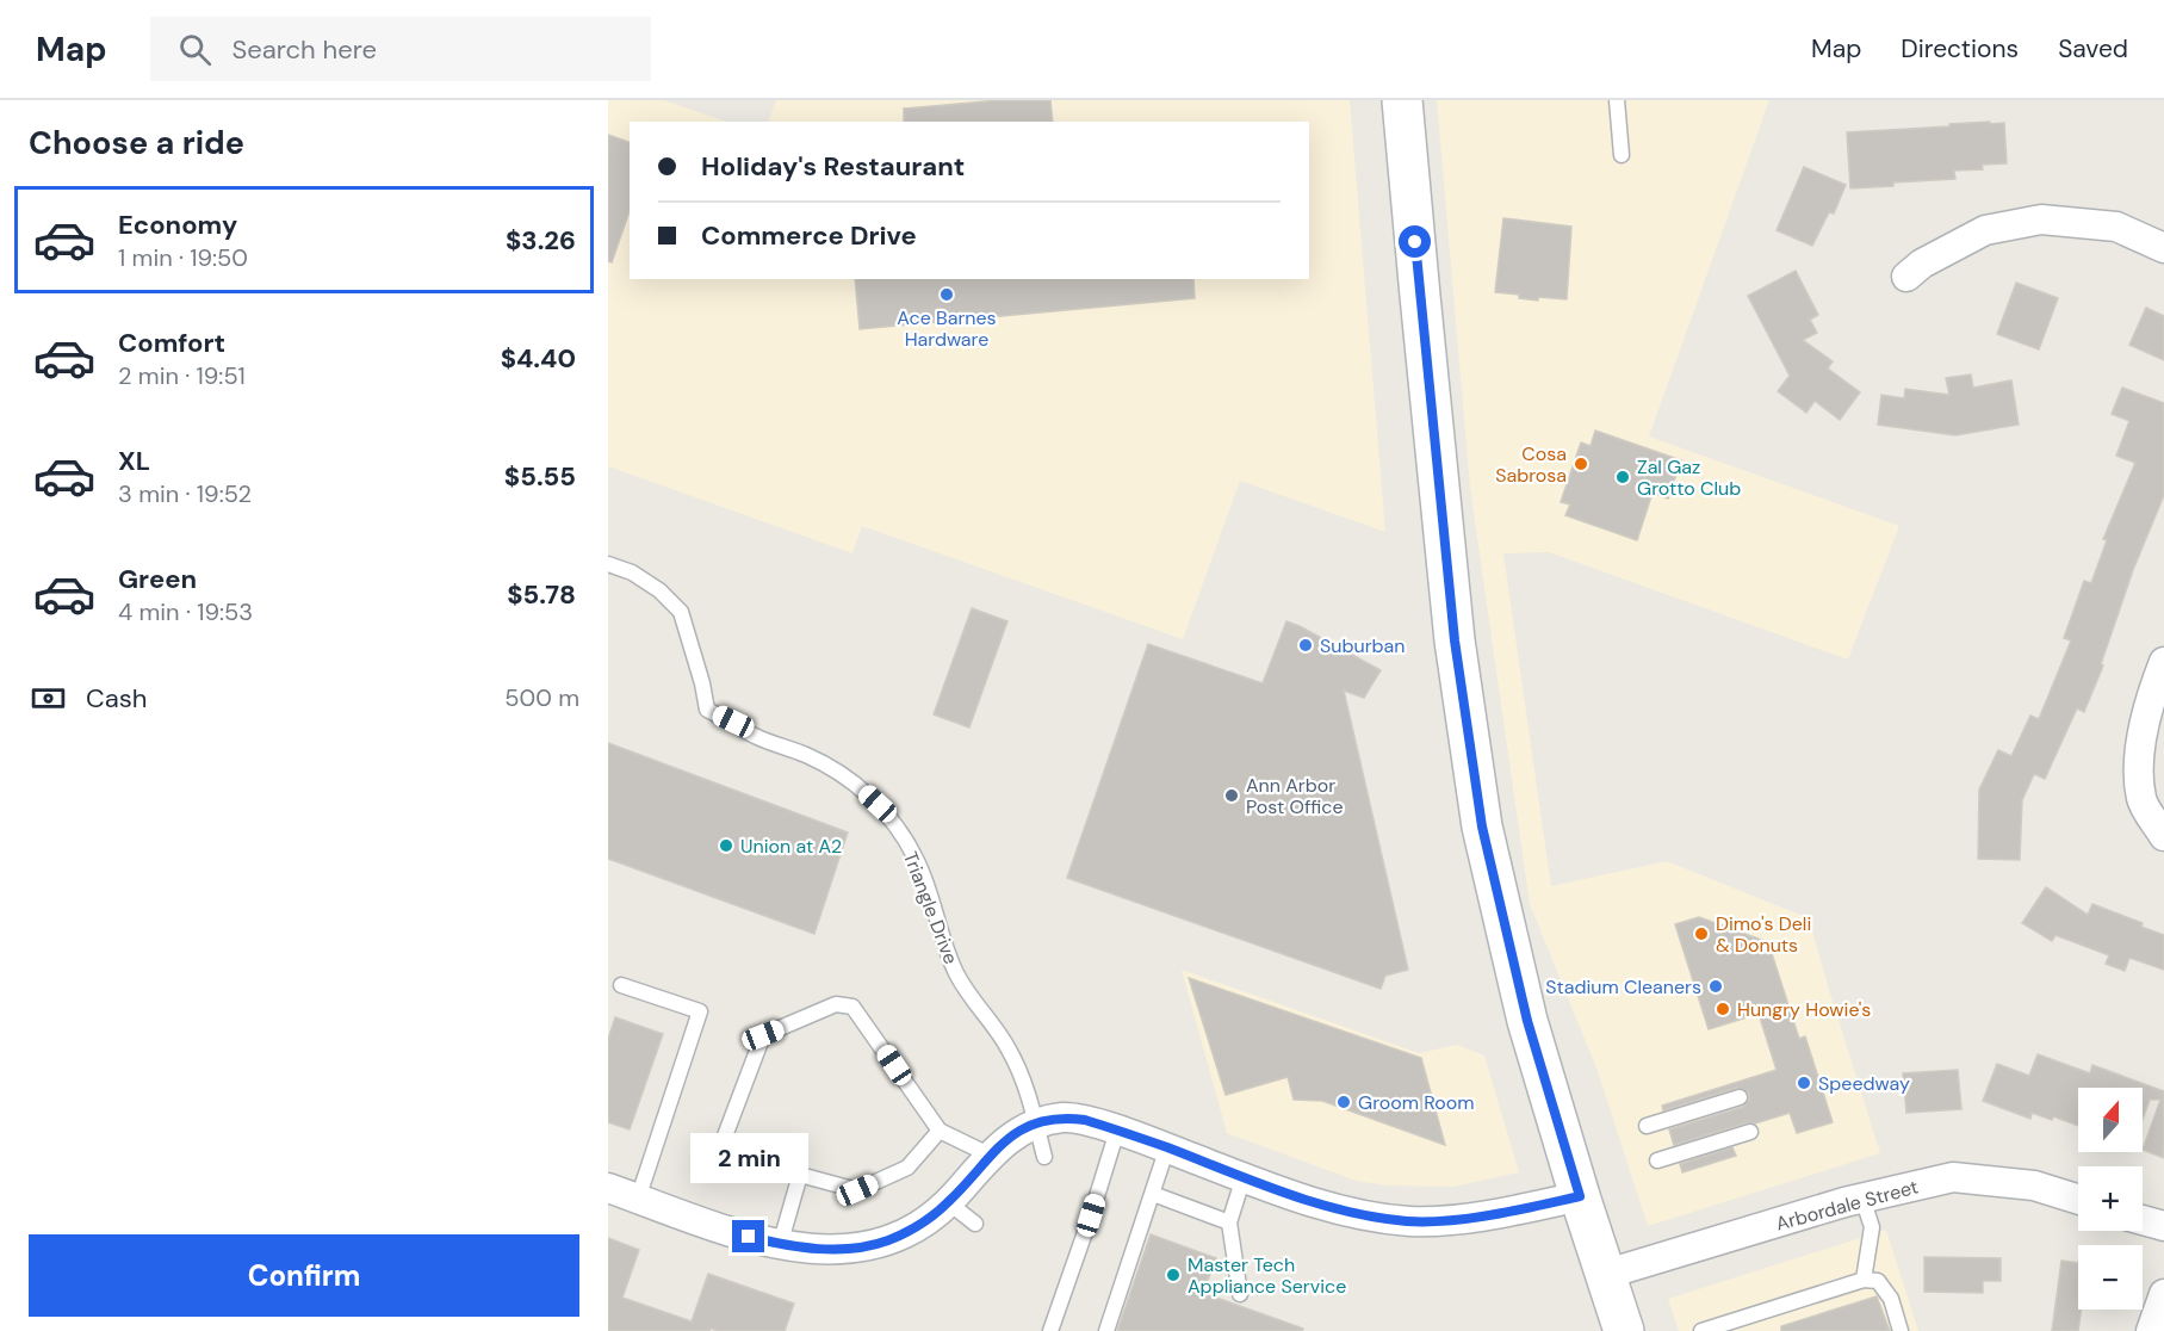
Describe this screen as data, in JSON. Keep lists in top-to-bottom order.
{
  "streets": {
    "street": ["Arbordale Street"],
    "lane": ["Triangle Drive"]
  },
  "places": [
    "Ace Barnes Hardware",
    "Cosa Sabrosa",
    "Zal Gaz Grotto Club",
    "Suburban",
    "Ann Arbor Post Office",
    "Union at A2",
    "Dimo's Deli & Donuts",
    "Stadium Cleaners",
    "Hungry Howie's",
    "Speedway",
    "Groom Room",
    "Master Tech Appliance Service"
  ],
  "north": "top",
  "page": {
    "header": "Map",
    "search": "Search here",
    "nav": ["Map", "Directions", "Saved"],
    "heading": "Choose a ride",
    "banner": ["Holiday's Restaurant", "Commerce Drive"],
    "list": [
      {
        "name": "Economy",
        "note": "1 min · 19:50",
        "value": "$3.26"
      },
      {
        "name": "Comfort",
        "note": "2 min · 19:51",
        "value": "$4.40"
      },
      {
        "name": "XL",
        "note": "3 min · 19:52",
        "value": "$5.55"
      },
      {
        "name": "Green",
        "note": "4 min · 19:53",
        "value": "$5.78"
      }
    ],
    "pay": ["Cash", "500 m"],
    "map_buttons": ["+", "−"],
    "bubble": "2 min",
    "buttons": "Confirm"
  }
}
